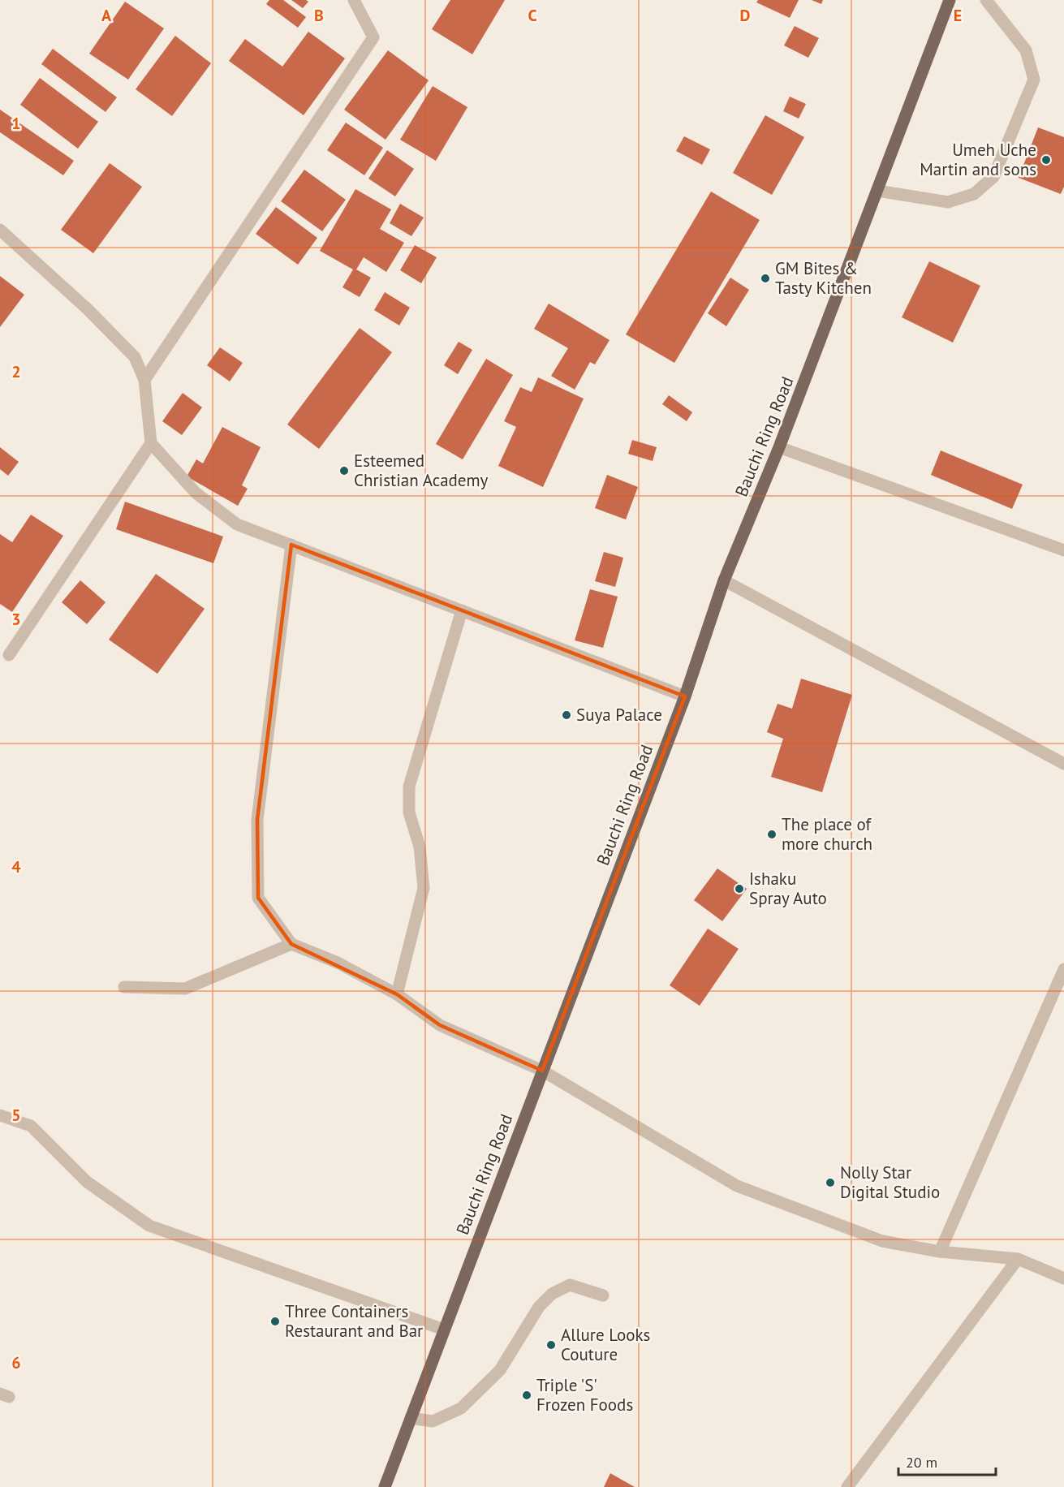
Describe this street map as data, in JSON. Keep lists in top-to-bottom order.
{
  "streets": {
    "main road": ["Bauchi Ring Road"]
  },
  "places": [
    "Umeh Uche Martin and sons",
    "GM Bites & Tasty Kitchen",
    "Esteemed Christian Academy",
    "Suya Palace",
    "The place of more church",
    "Ishaku Spray Auto",
    "Nolly Star Digital Studio",
    "Three Containers Restaurant and Bar",
    "Allure Looks Couture",
    "Triple 'S' Frozen Foods"
  ],
  "scale_bar": "20 m",
  "grid": {
    "columns": [
      "A",
      "B",
      "C",
      "D",
      "E"
    ],
    "rows": [
      "1",
      "2",
      "3",
      "4",
      "5",
      "6"
    ]
  }
}
